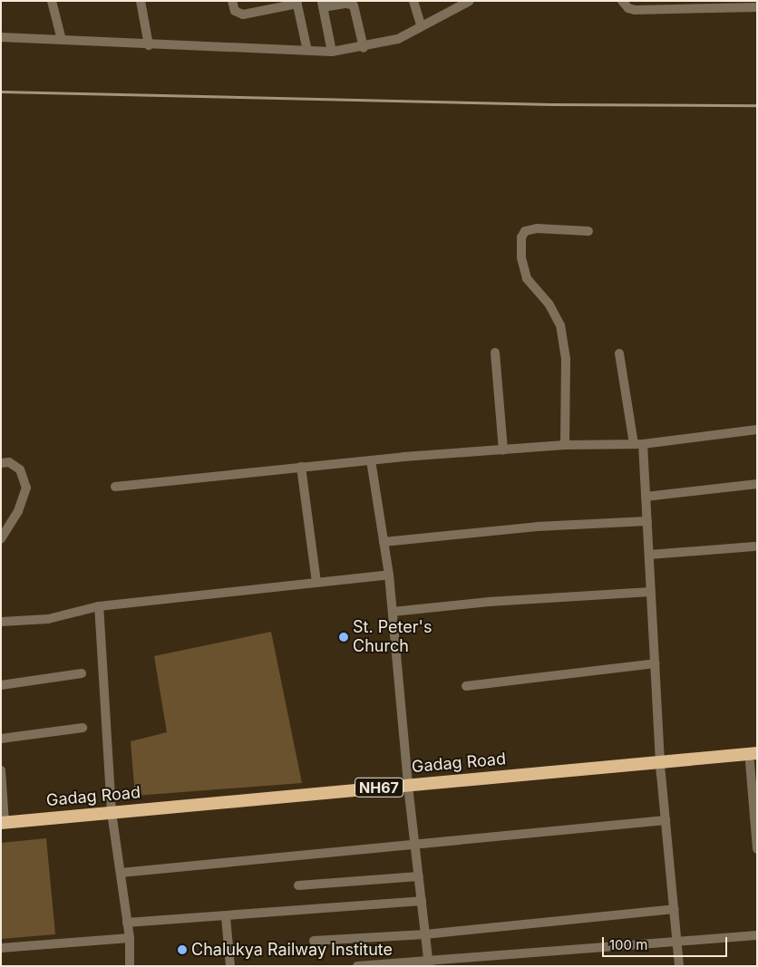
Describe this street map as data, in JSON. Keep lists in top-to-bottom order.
{
  "streets": {
    "highway": ["Gadag Road", "NH67"]
  },
  "places": ["St. Peter's Church", "Chalukya Railway Institute"],
  "scale_bar": "100 m"
}
